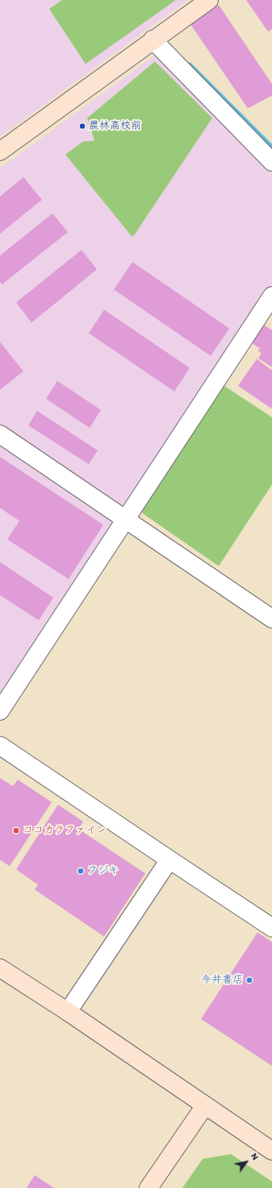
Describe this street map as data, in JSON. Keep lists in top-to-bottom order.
{
  "places": [
    "農林高校前",
    "ココカラファイン",
    "フジキ",
    "今井書店"
  ],
  "north": "top right"
}
